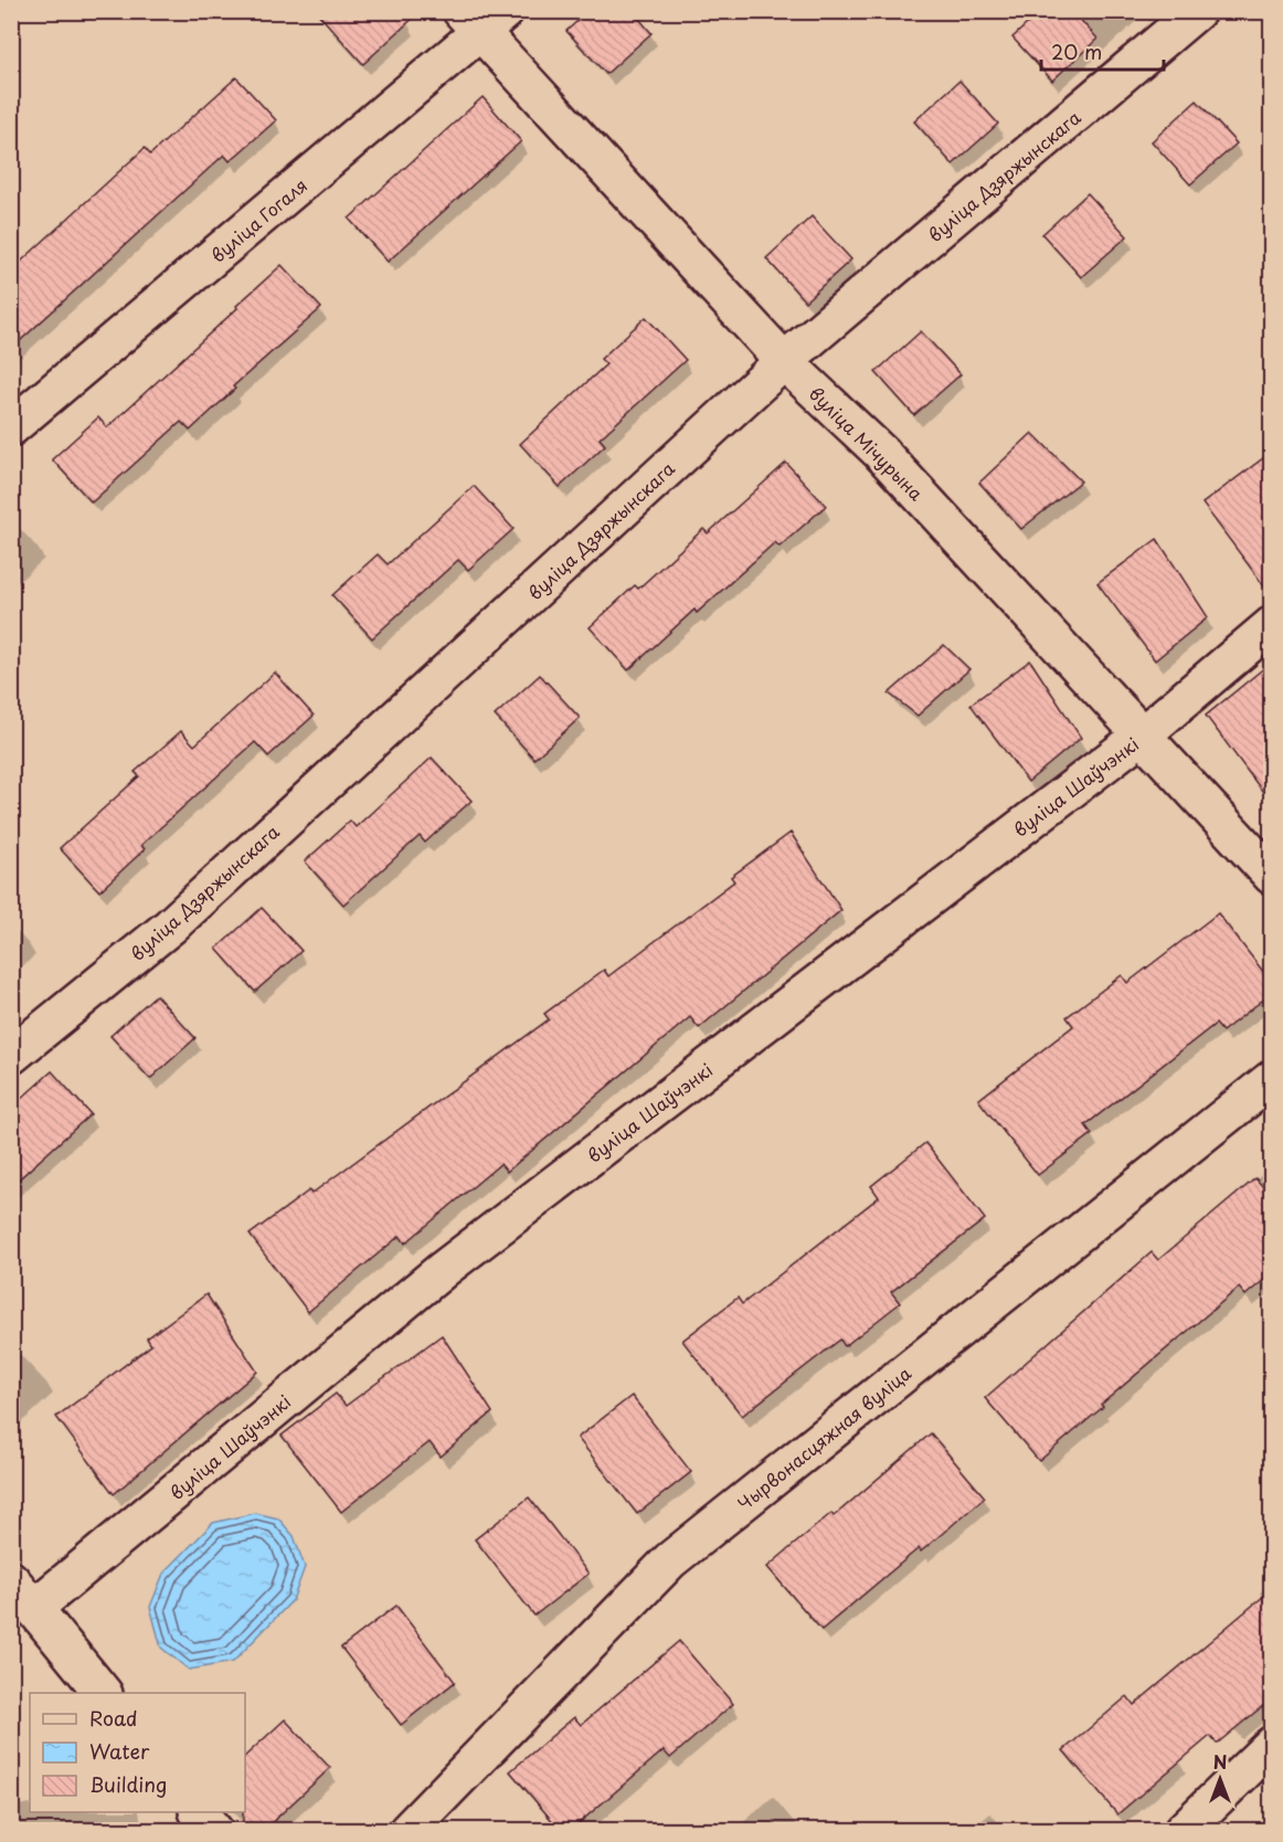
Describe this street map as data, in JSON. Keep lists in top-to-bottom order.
{
  "streets": {
    "street": [
      "вуліца Дзяржынскага",
      "вуліца Гогаля",
      "вуліца Мічурына",
      "вуліца Шаўчэнкі",
      "Чырвонасцяжная вуліца"
    ]
  },
  "crossings": [
    ["вуліца Дзяржынскага", "вуліца Мічурына"],
    ["вуліца Гогаля", "вуліца Мічурына"],
    ["вуліца Мічурына", "вуліца Шаўчэнкі"]
  ],
  "legend": ["Road", "Water", "Building"],
  "scale_bar": "20 m",
  "north": "top"
}
